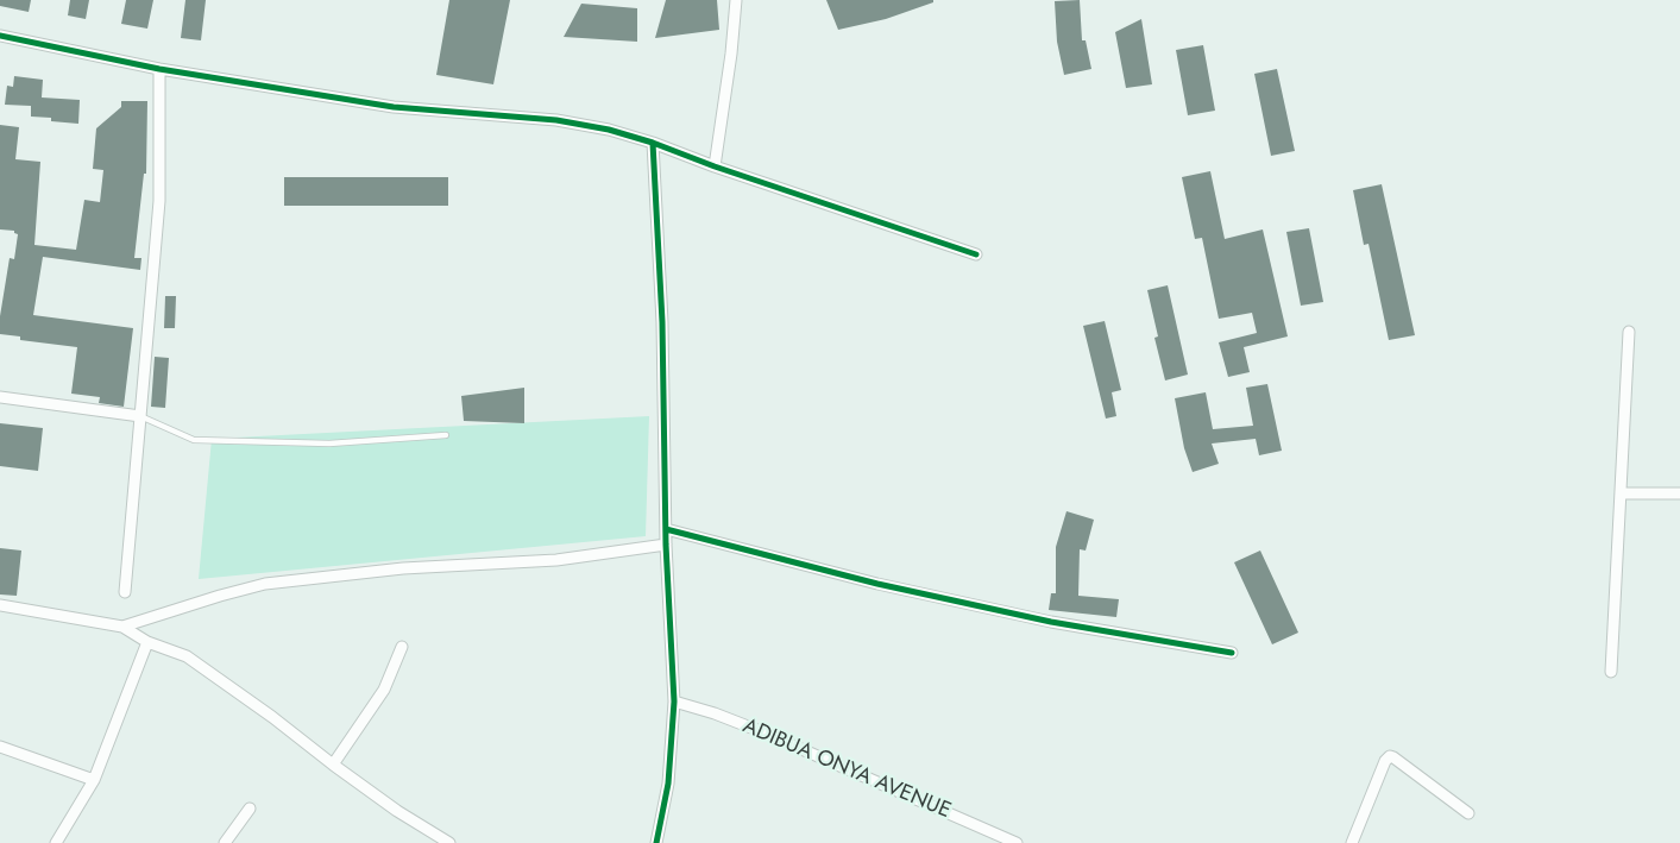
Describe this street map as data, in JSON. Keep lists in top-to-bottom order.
{
  "streets": {
    "street": ["ADIBUA ONYA AVENUE"]
  }
}
